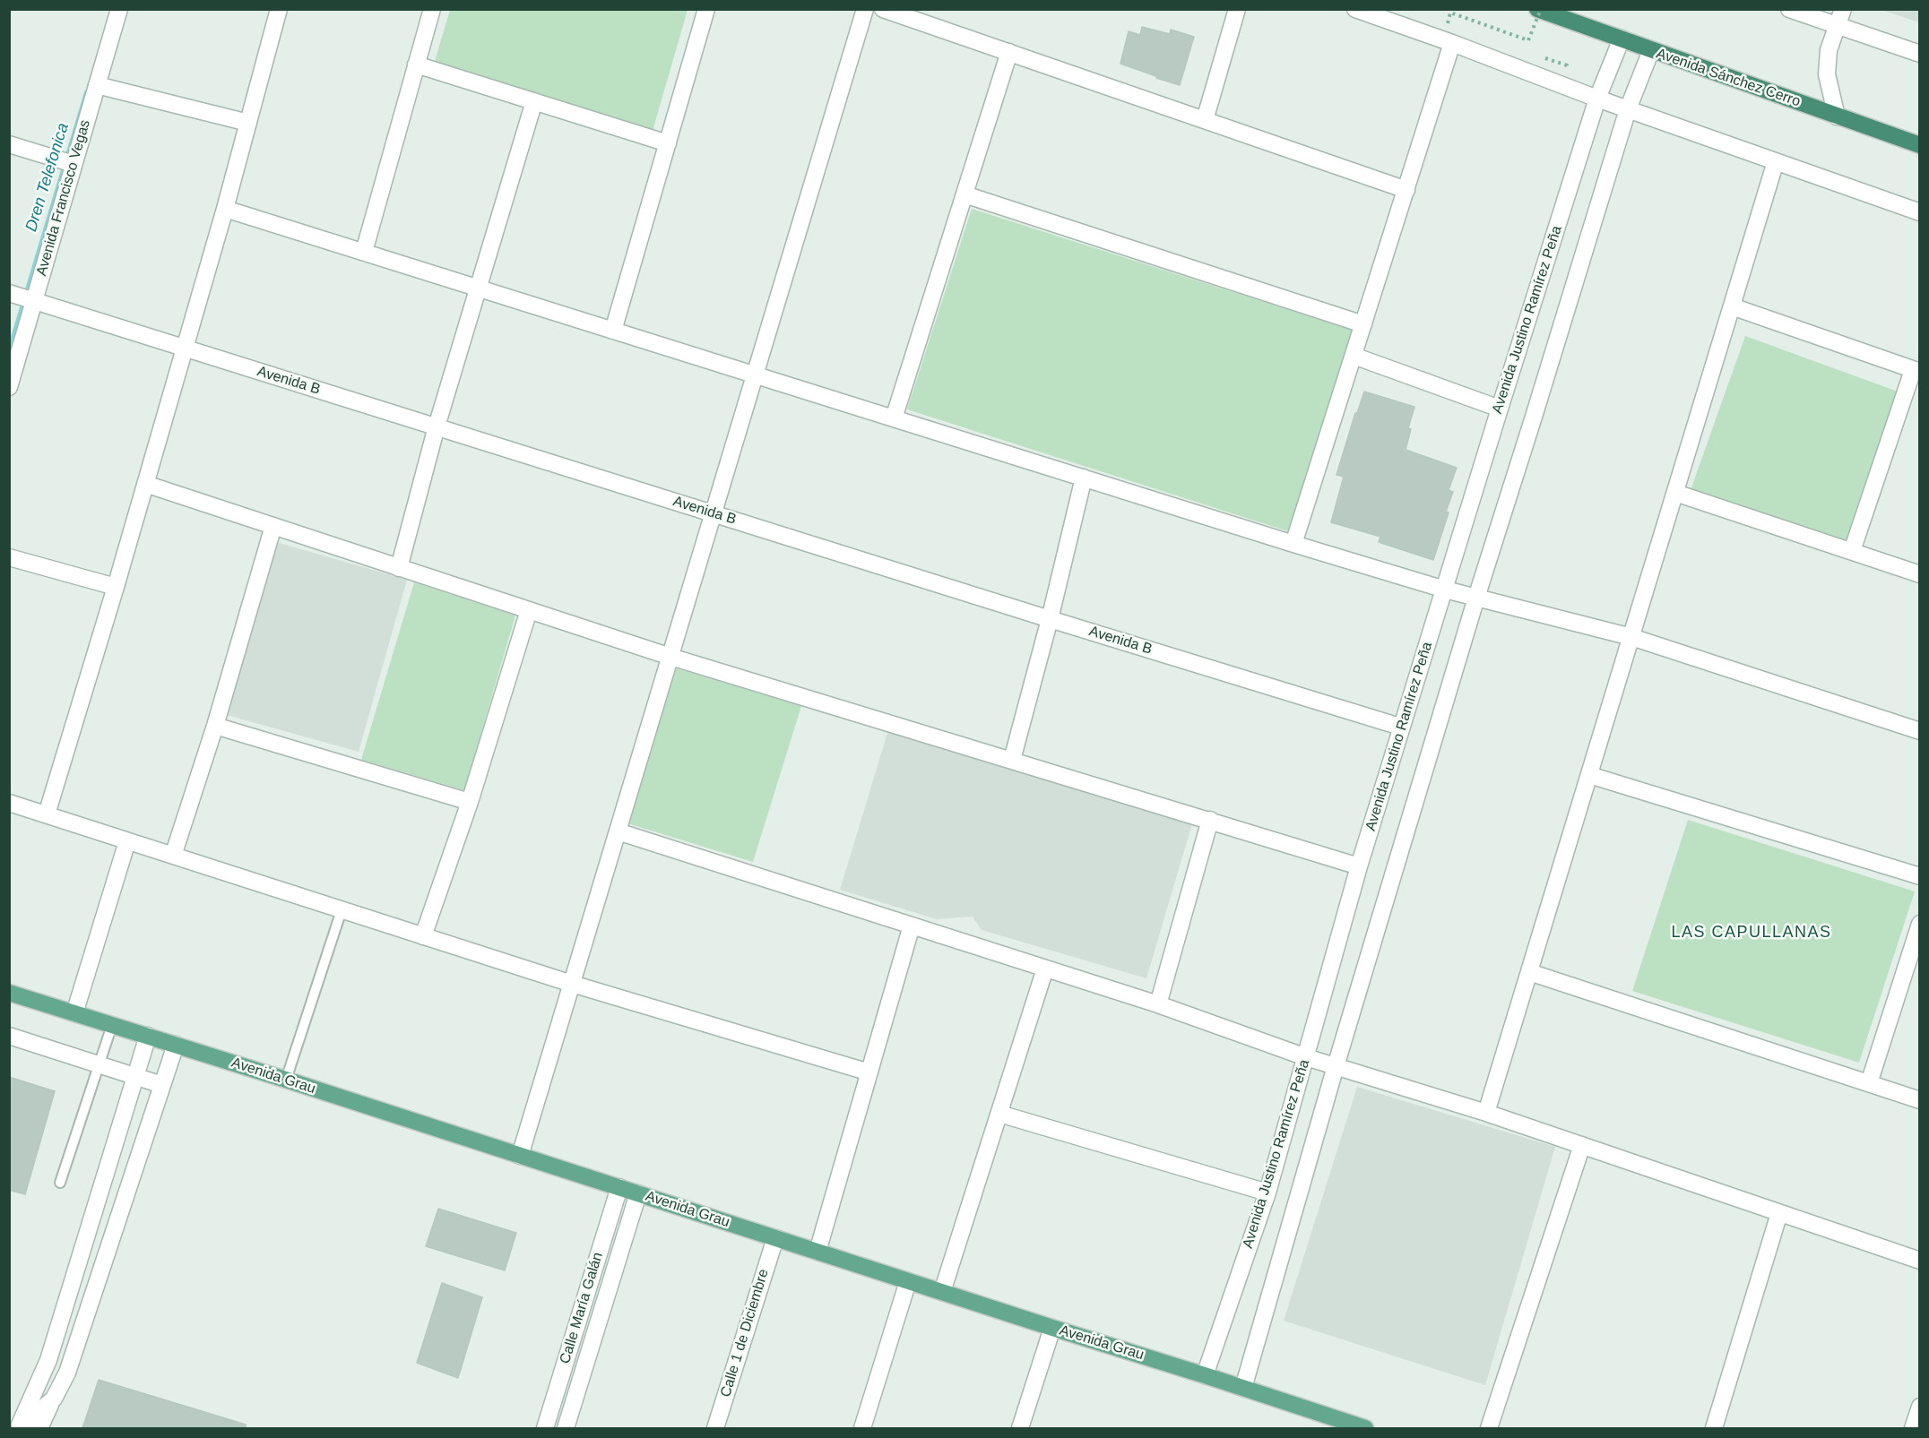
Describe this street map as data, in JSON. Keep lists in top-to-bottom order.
{
  "streets": {
    "highway": ["Avenida Sánchez Cerro"],
    "main road": ["Avenida Grau"],
    "street": [
      "Avenida Francisco Vegas",
      "Avenida Justino Ramírez Peña",
      "Avenida B",
      "Calle María Galán",
      "Calle 1 de Diciembre"
    ]
  },
  "crossings": [
    ["Avenida Sánchez Cerro", "Avenida Justino Ramírez Peña"],
    ["Avenida Francisco Vegas", "Avenida B"],
    ["Avenida Justino Ramírez Peña", "Avenida B"],
    ["Avenida Justino Ramírez Peña", "Avenida Grau"],
    ["Avenida Grau", "Calle María Galán"],
    ["Avenida Grau", "Calle 1 de Diciembre"]
  ],
  "districts": ["LAS CAPULLANAS"],
  "water": ["Dren Telefonica"]
}
